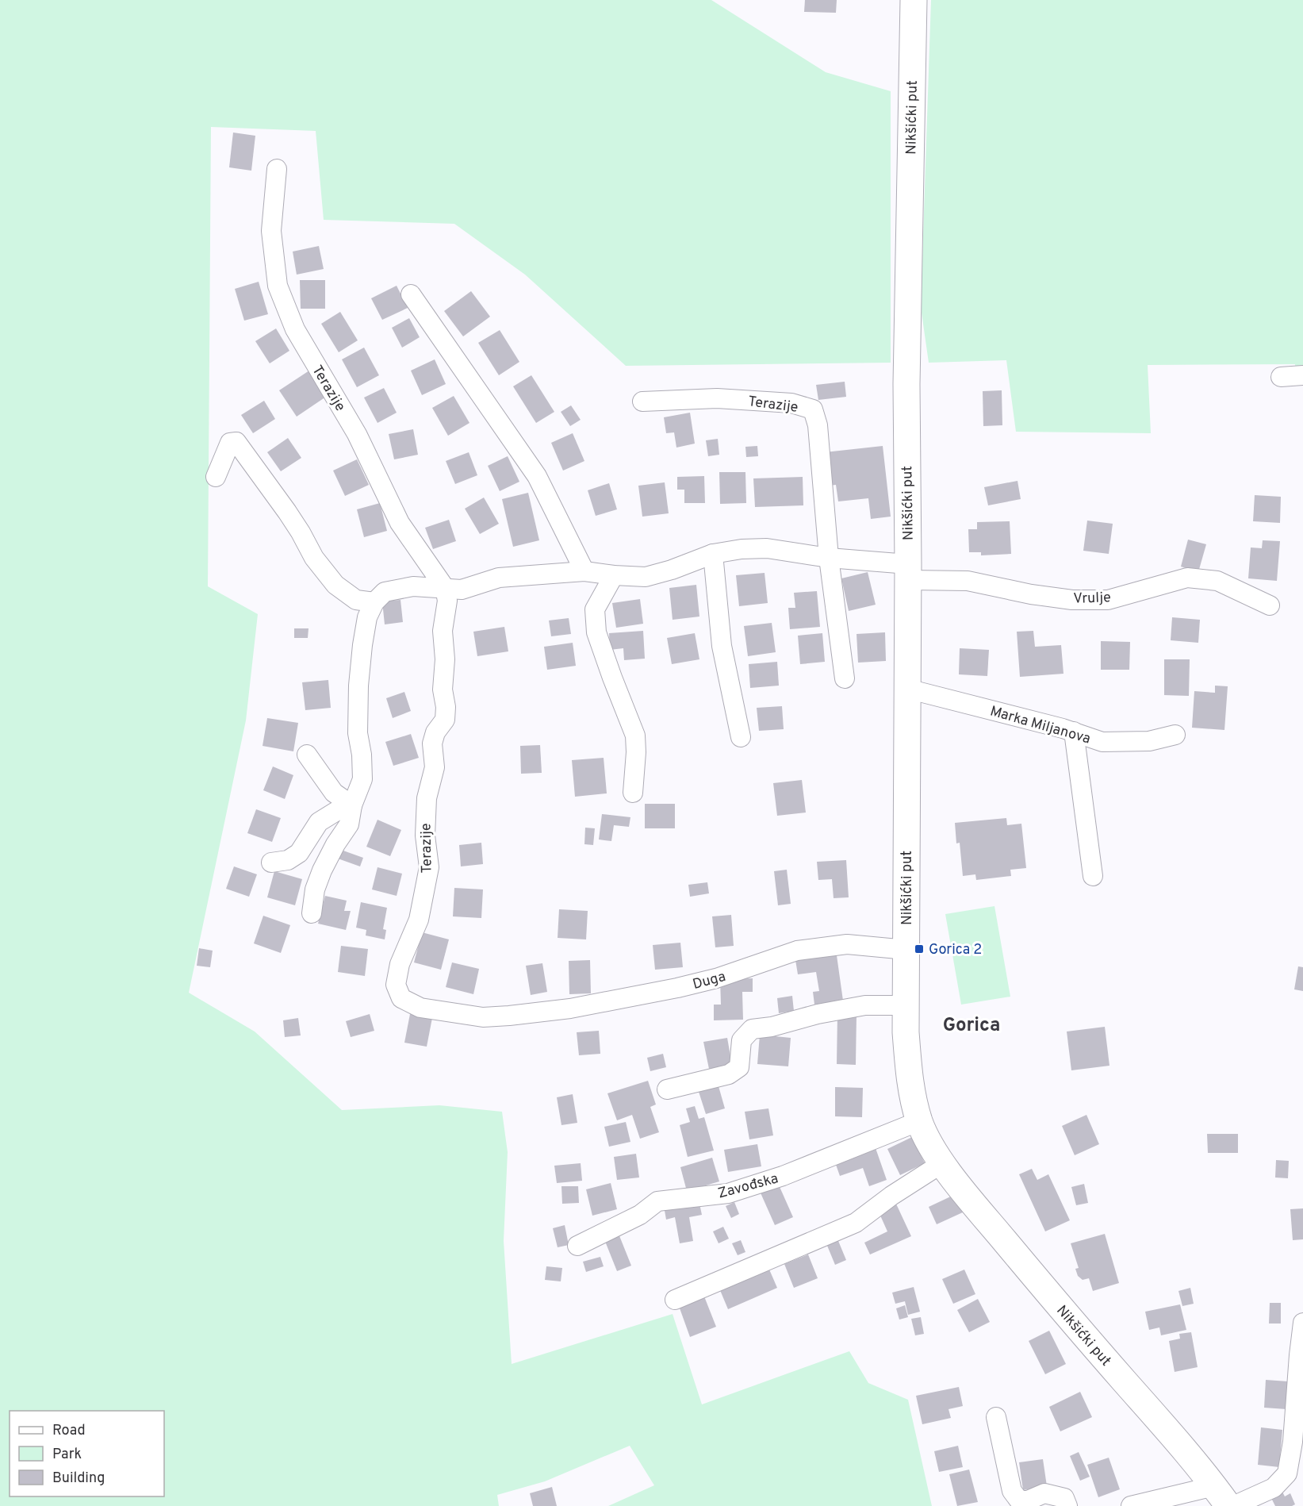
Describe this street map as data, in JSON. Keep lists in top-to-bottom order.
{
  "streets": {
    "main road": ["Nikšićki put"],
    "street": [
      "Terazije",
      "Vrulje",
      "Marka Miljanova",
      "Duga",
      "Zavođska"
    ]
  },
  "crossings": [
    ["Nikšićki put", "Vrulje"],
    ["Nikšićki put", "Marka Miljanova"],
    ["Nikšićki put", "Duga"],
    ["Nikšićki put", "Zavođska"],
    ["Terazije", "Duga"]
  ],
  "districts": ["Gorica"],
  "places": {
    "transit": ["Gorica 2"]
  },
  "legend": ["Road", "Park", "Building"]
}
